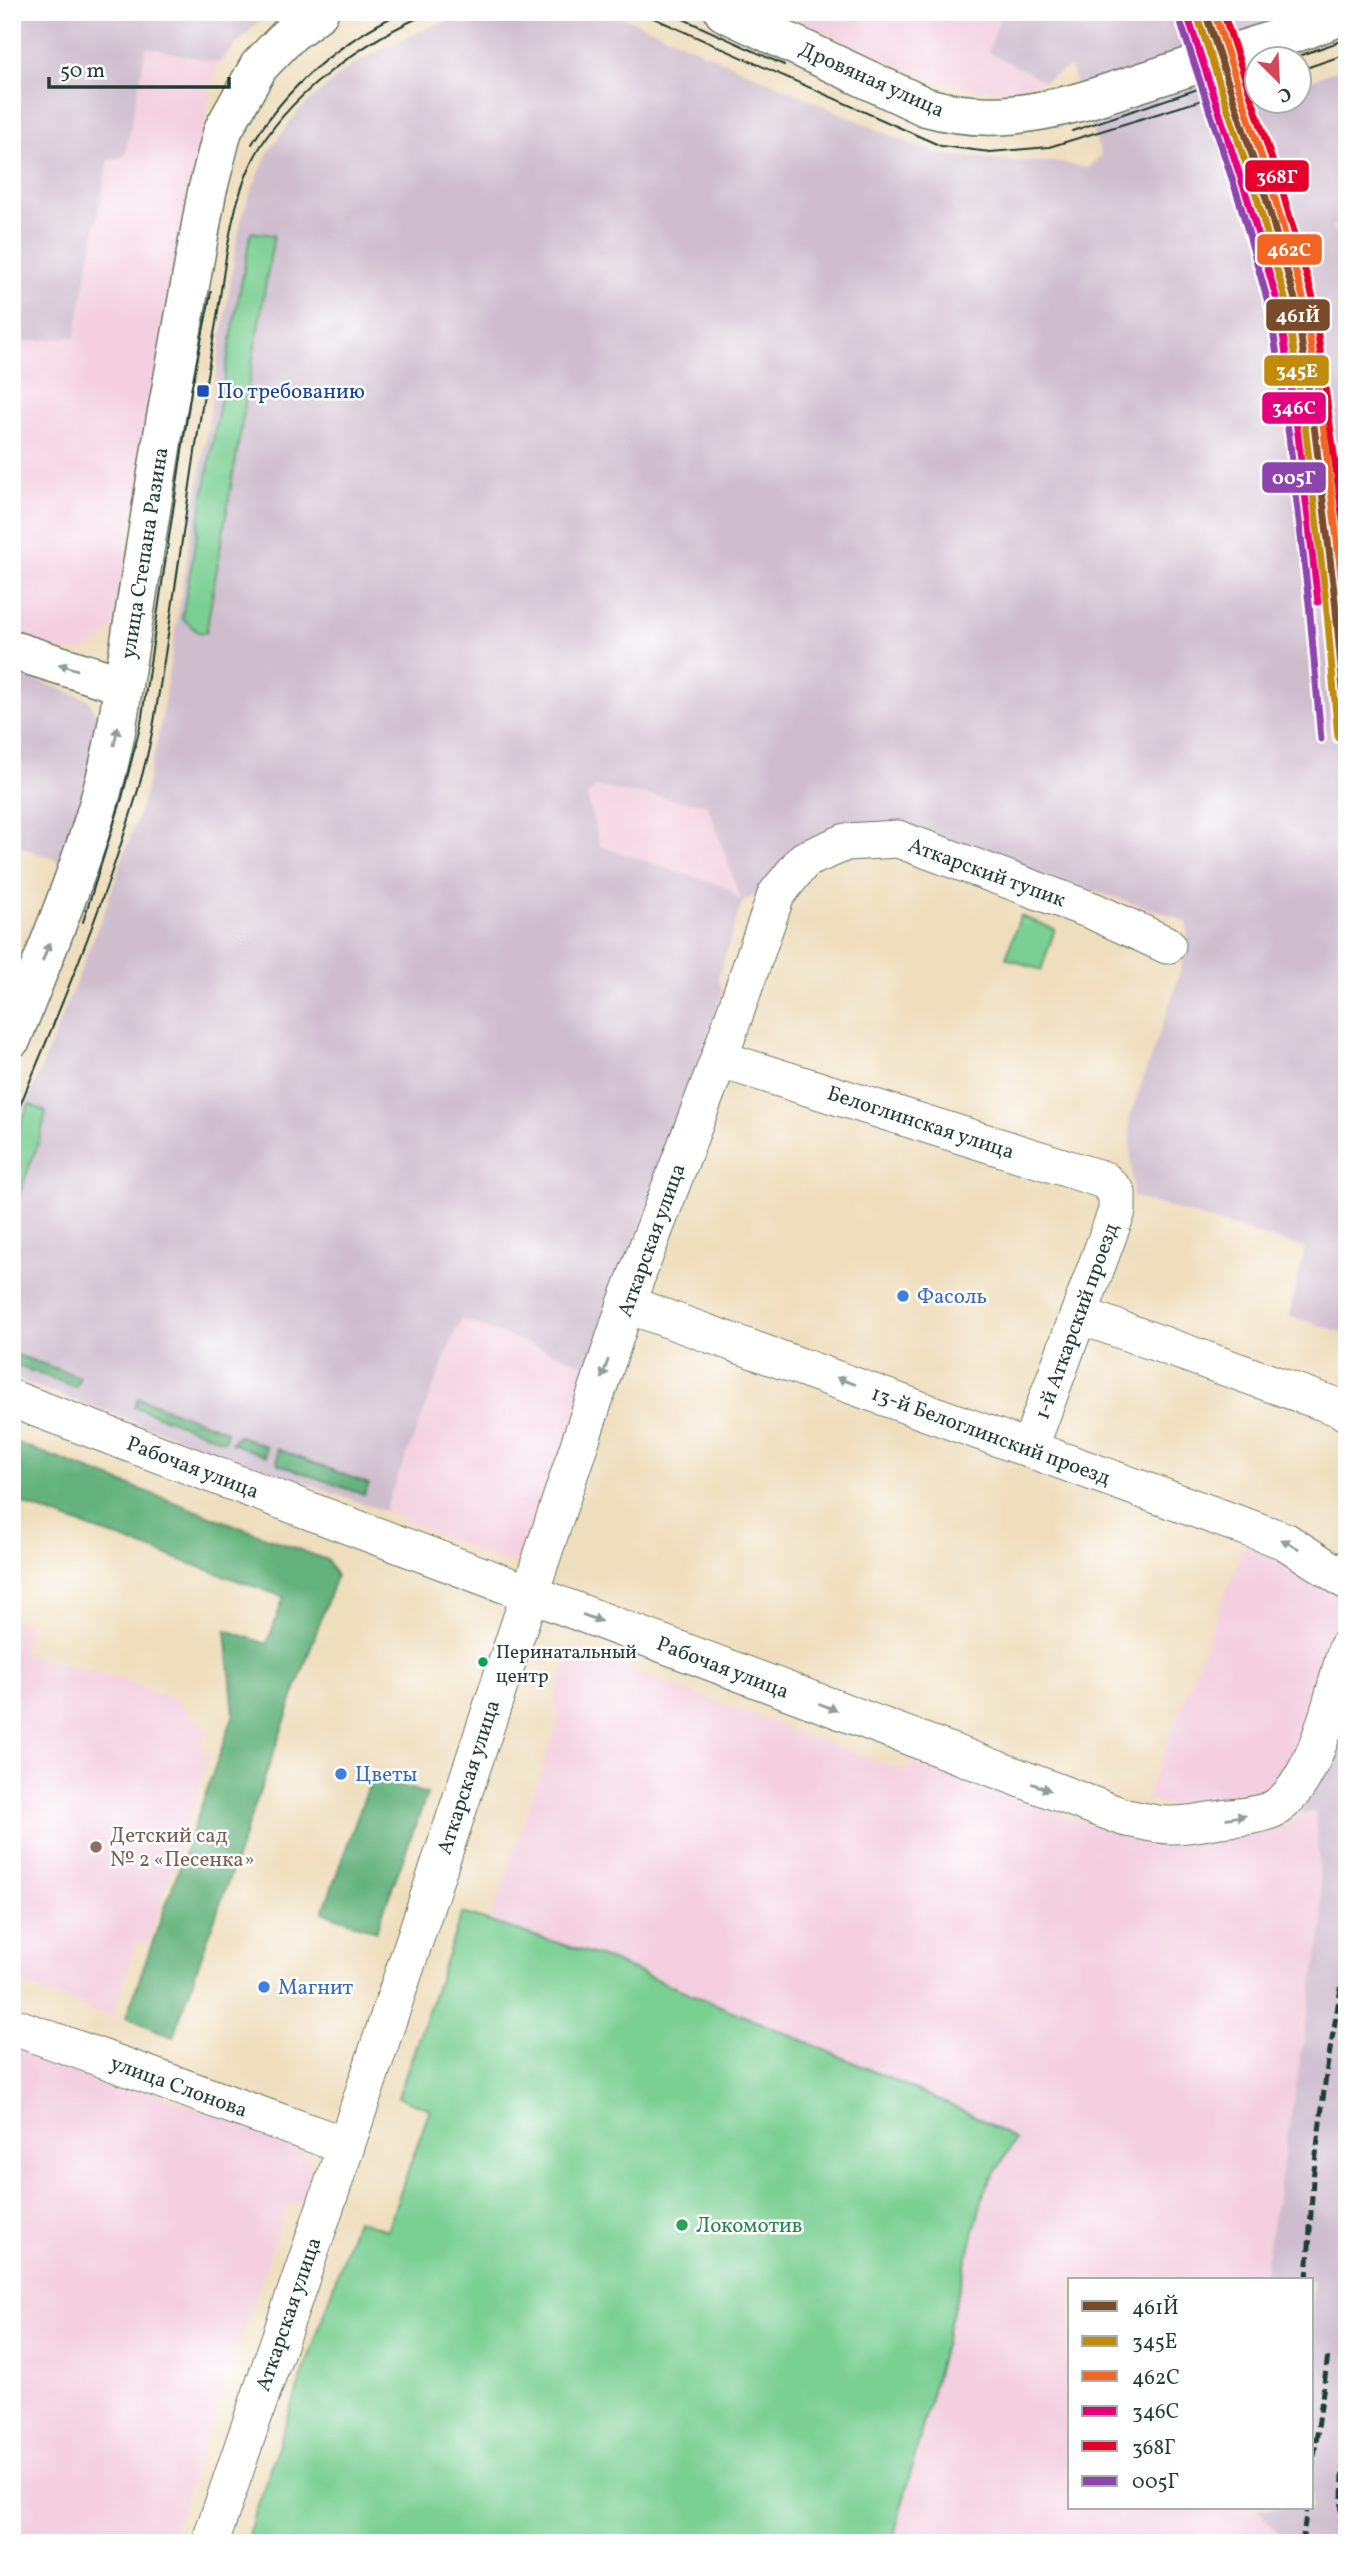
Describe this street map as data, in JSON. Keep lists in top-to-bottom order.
{
  "streets": {
    "main road": ["Дровяная улица", "улица Степана Разина"],
    "street": [
      "Аткарский тупик",
      "Белоглинская улица",
      "Аткарская улица",
      "1-й Аткарский проезд",
      "13-й Белоглинский проезд",
      "Рабочая улица",
      "улица Слонова"
    ]
  },
  "crossings": [
    ["Аткарский тупик", "Аткарская улица"],
    ["Белоглинская улица", "Аткарская улица"],
    ["Белоглинская улица", "1-й Аткарский проезд"],
    ["Аткарская улица", "13-й Белоглинский проезд"],
    ["Аткарская улица", "Рабочая улица"],
    ["Аткарская улица", "улица Слонова"],
    ["1-й Аткарский проезд", "13-й Белоглинский проезд"]
  ],
  "one_way": ["Рабочая улица"],
  "places": {
    "transit": ["По требованию"],
    "other": [
      "Фасоль",
      "Перинатальный центр",
      "Цветы",
      "Детский сад № 2 «Песенка»",
      "Магнит",
      "Локомотив"
    ]
  },
  "lines": [
    "transit line 461Й",
    "transit line 462С",
    "transit line 368Г",
    "transit line 345Е",
    "transit line 346С",
    "transit line 005Г"
  ],
  "legend": [
    "461Й",
    "345Е",
    "462С",
    "346С",
    "368Г",
    "005Г"
  ],
  "scale_bar": "50 m",
  "north": "bottom right"
}
